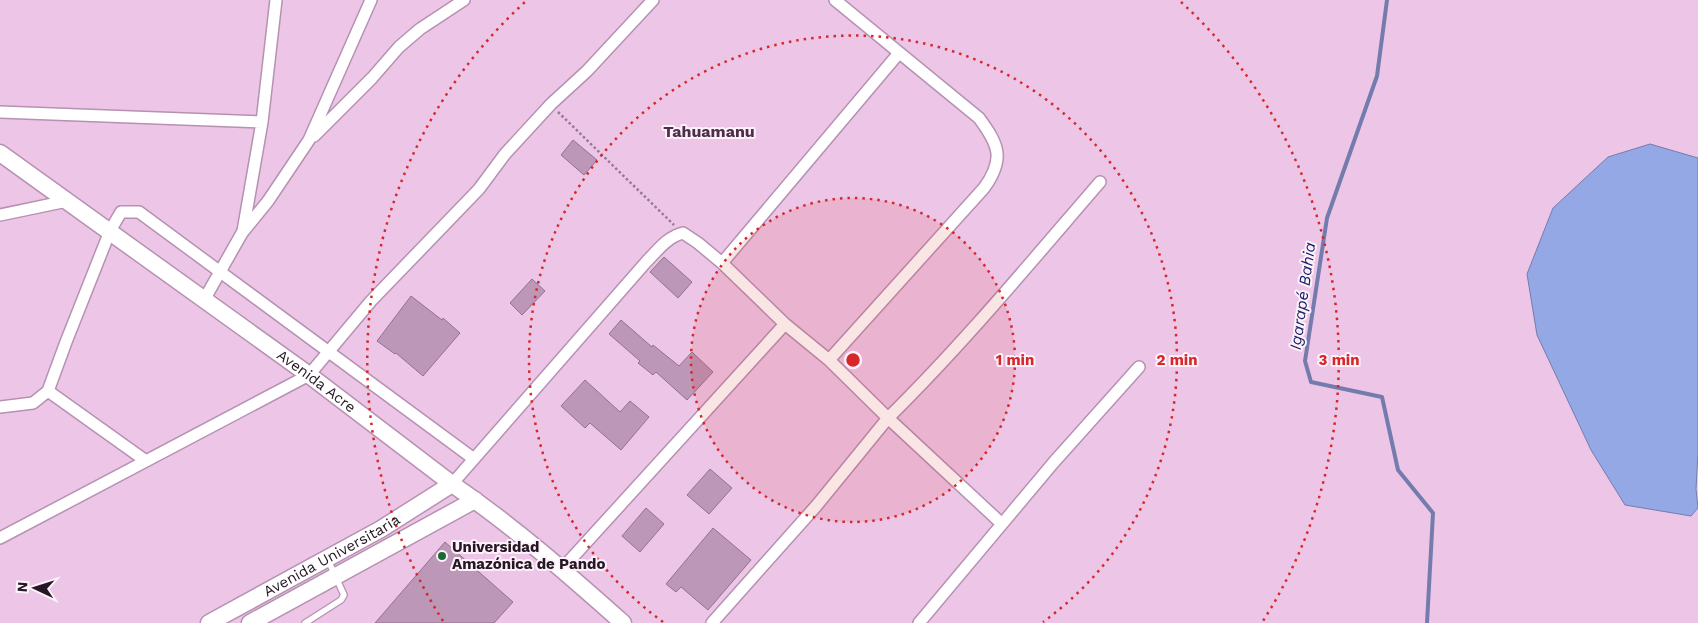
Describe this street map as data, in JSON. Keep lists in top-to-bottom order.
{
  "streets": {
    "main road": ["Avenida Acre", "Avenida Universitaria"]
  },
  "crossings": [
    ["Avenida Acre", "Avenida Universitaria"]
  ],
  "districts": ["Tahuamanu"],
  "water": ["Igarapé Bahia"],
  "places": ["Universidad Amazónica de Pando"],
  "north": "left",
  "rings": ["1 min", "2 min", "3 min"]
}
